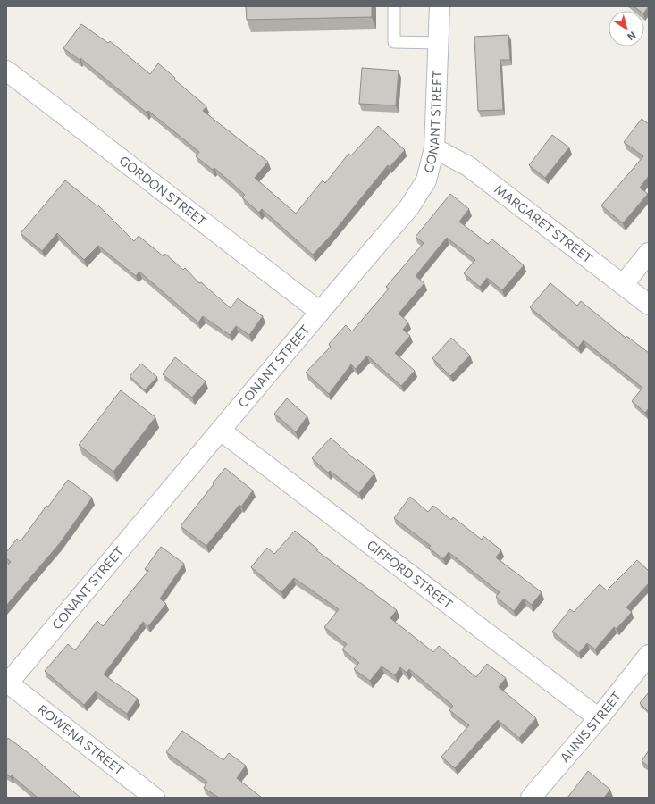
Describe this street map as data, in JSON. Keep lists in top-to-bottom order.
{
  "streets": {
    "street": [
      "CONANT STREET",
      "GORDON STREET",
      "MARGARET STREET",
      "GIFFORD STREET",
      "ANNIS STREET",
      "ROWENA STREET"
    ]
  },
  "crossings": [
    ["CONANT STREET", "GORDON STREET"],
    ["CONANT STREET", "MARGARET STREET"],
    ["CONANT STREET", "GIFFORD STREET"],
    ["CONANT STREET", "ROWENA STREET"],
    ["GIFFORD STREET", "ANNIS STREET"]
  ],
  "north": "bottom right"
}
